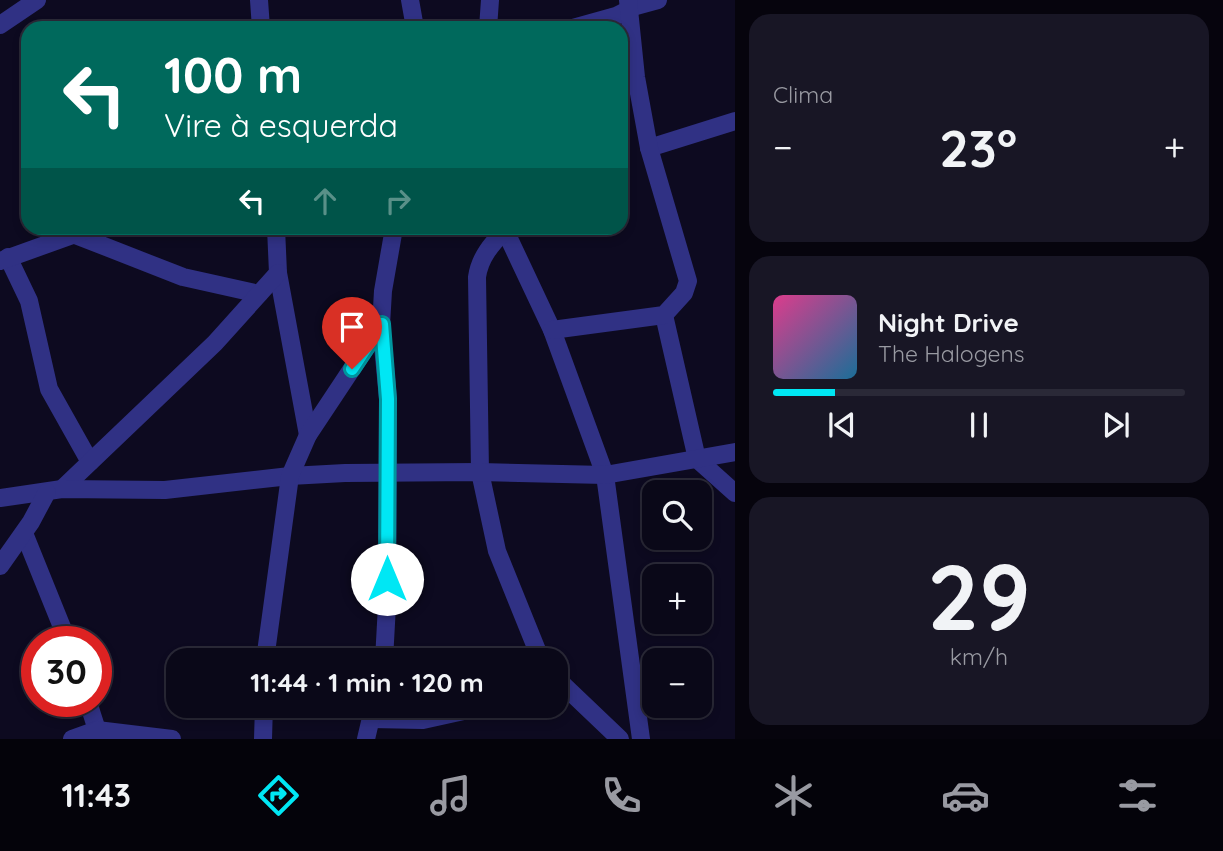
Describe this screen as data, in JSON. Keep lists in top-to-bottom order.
{
  "page": {
    "tile": [
      "Clima",
      ["29", "km/h"]
    ],
    "turn": ["100 m", "Vire à esquerda"],
    "heat": ["−", "23°", "+"],
    "song": ["Night Drive", "The Halogens"],
    "map_buttons": ["+", "−"],
    "limit": "30",
    "trip": "11:44 · 1 min · 120 m",
    "tabs": "11:43"
  }
}
